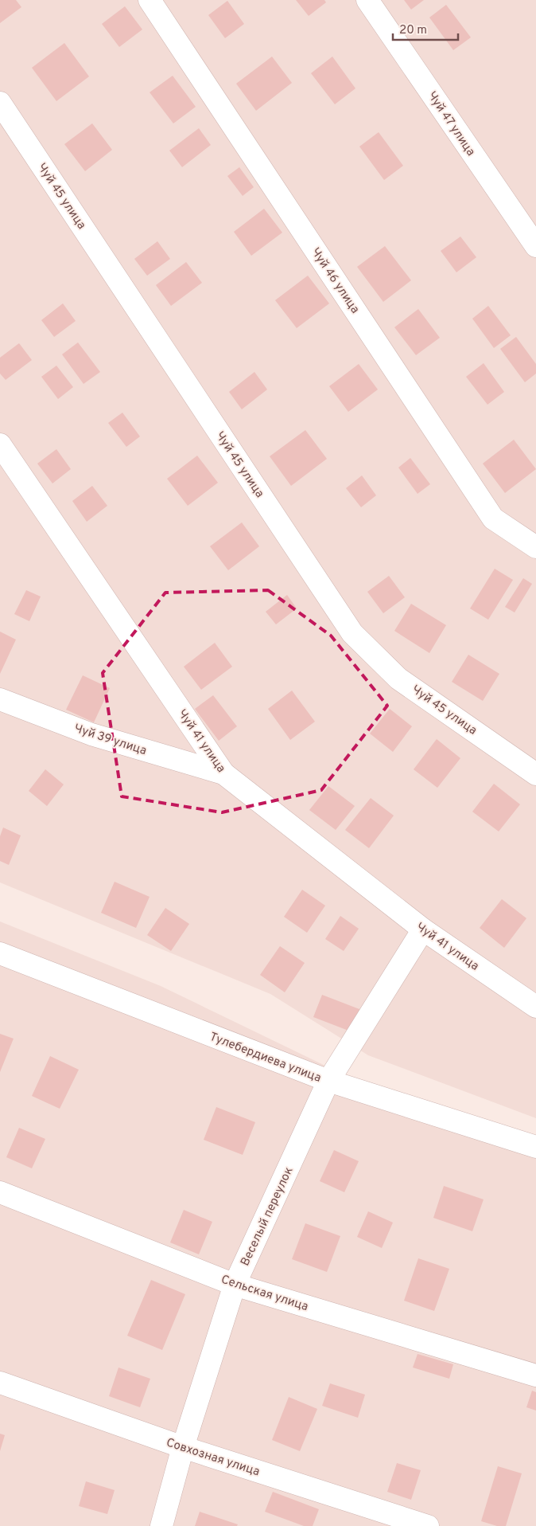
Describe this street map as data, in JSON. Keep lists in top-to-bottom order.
{
  "streets": {
    "street": [
      "Чуй 47 улица",
      "Чуй 45 улица",
      "Чуй 46 улица",
      "Чуй 39 улица",
      "Чуй 41 улица",
      "Тулебердиева улица",
      "Веселый переулок",
      "Сельская улица",
      "Совхозная улица"
    ]
  },
  "crossings": [
    ["Чуй 39 улица", "Чуй 41 улица"],
    ["Чуй 41 улица", "Веселый переулок"],
    ["Тулебердиева улица", "Веселый переулок"],
    ["Веселый переулок", "Сельская улица"],
    ["Веселый переулок", "Совхозная улица"]
  ],
  "scale_bar": "20 m"
}
